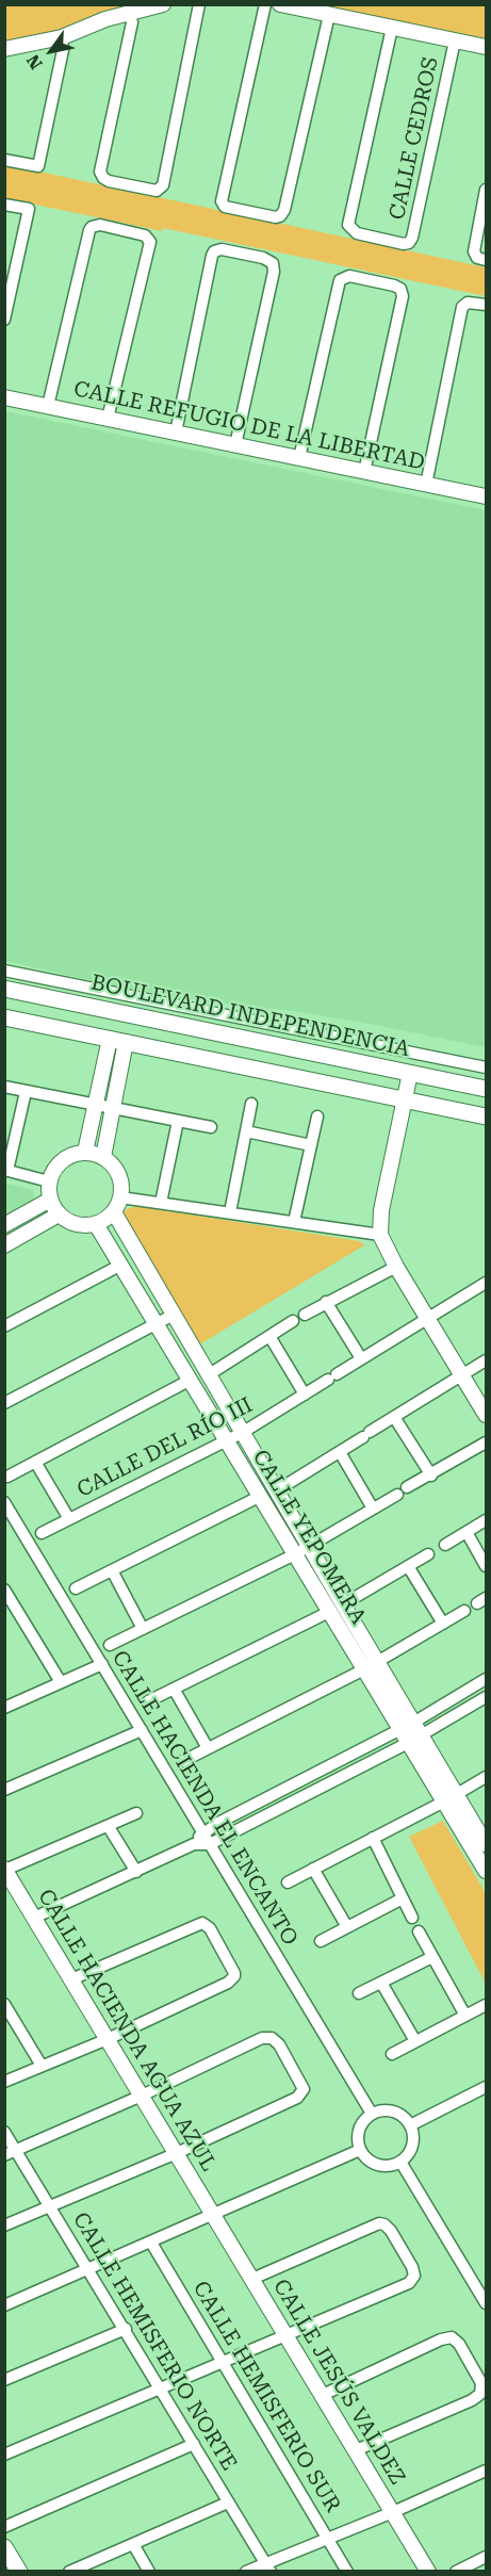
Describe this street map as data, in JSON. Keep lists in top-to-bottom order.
{
  "streets": {
    "main road": ["BOULEVARD INDEPENDENCIA"],
    "street": [
      "CALLE CEDROS",
      "CALLE REFUGIO DE LA LIBERTAD",
      "CALLE DEL RÍO III",
      "CALLE YEPOMERA",
      "CALLE HACIENDA EL ENCANTO",
      "CALLE HACIENDA AGUA AZUL",
      "CALLE HEMISFERIO NORTE",
      "CALLE JESÚS VALDEZ",
      "CALLE HEMISFERIO SUR"
    ]
  },
  "crossings": [
    ["CALLE DEL RÍO III", "CALLE YEPOMERA"],
    ["CALLE HACIENDA AGUA AZUL", "CALLE JESÚS VALDEZ"]
  ],
  "north": "bottom left"
}
